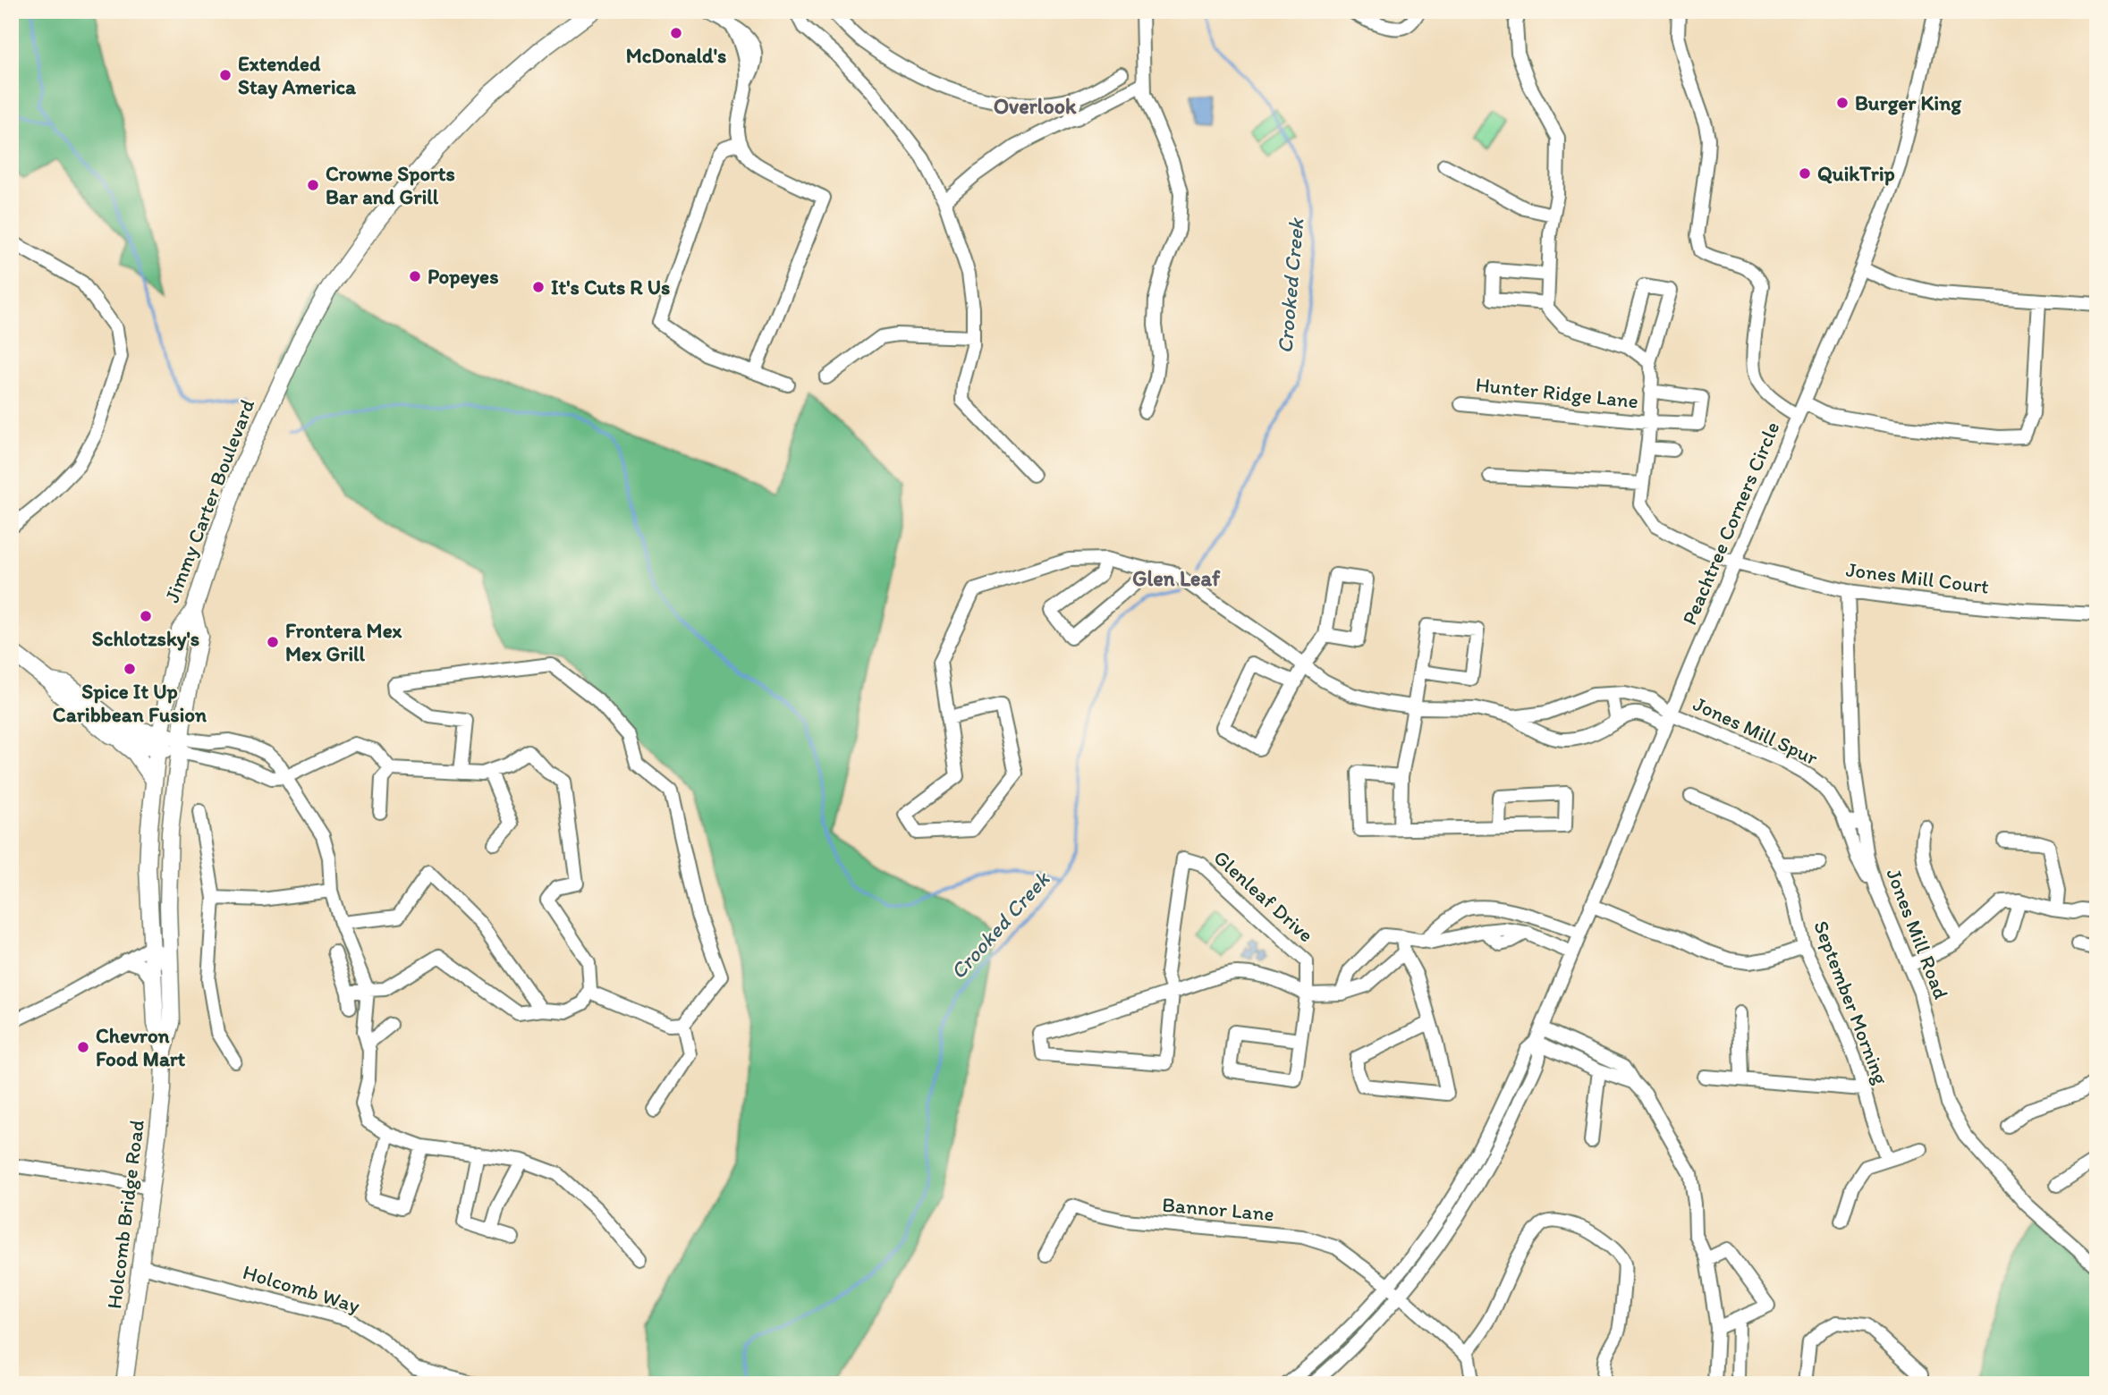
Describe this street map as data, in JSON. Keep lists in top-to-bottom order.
{
  "streets": {
    "main road": ["Jimmy Carter Boulevard", "Holcomb Bridge Road"],
    "street": [
      "Hunter Ridge Lane",
      "Peachtree Corners Circle",
      "Jones Mill Court",
      "Jones Mill Spur",
      "Glenleaf Drive",
      "Jones Mill Road",
      "September Morning",
      "Bannor Lane",
      "Holcomb Way"
    ]
  },
  "crossings": [
    ["Hunter Ridge Lane", "Peachtree Corners Circle"],
    ["Hunter Ridge Lane", "Jones Mill Court"],
    ["Jimmy Carter Boulevard", "Holcomb Bridge Road"],
    ["Peachtree Corners Circle", "Jones Mill Court"],
    ["Peachtree Corners Circle", "Jones Mill Spur"],
    ["Peachtree Corners Circle", "Bannor Lane"],
    ["Jones Mill Court", "Jones Mill Road"],
    ["Jones Mill Spur", "Jones Mill Road"],
    ["Holcomb Bridge Road", "Holcomb Way"]
  ],
  "districts": ["Overlook", "Glen Leaf"],
  "water": ["Crooked Creek"],
  "places": [
    "McDonald's",
    "Extended Stay America",
    "Burger King",
    "QuikTrip",
    "Crowne Sports Bar and Grill",
    "Popeyes",
    "It's Cuts R Us",
    "Schlotzsky's",
    "Frontera Mex Mex Grill",
    "Spice It Up Caribbean Fusion",
    "Chevron Food Mart"
  ]
}
